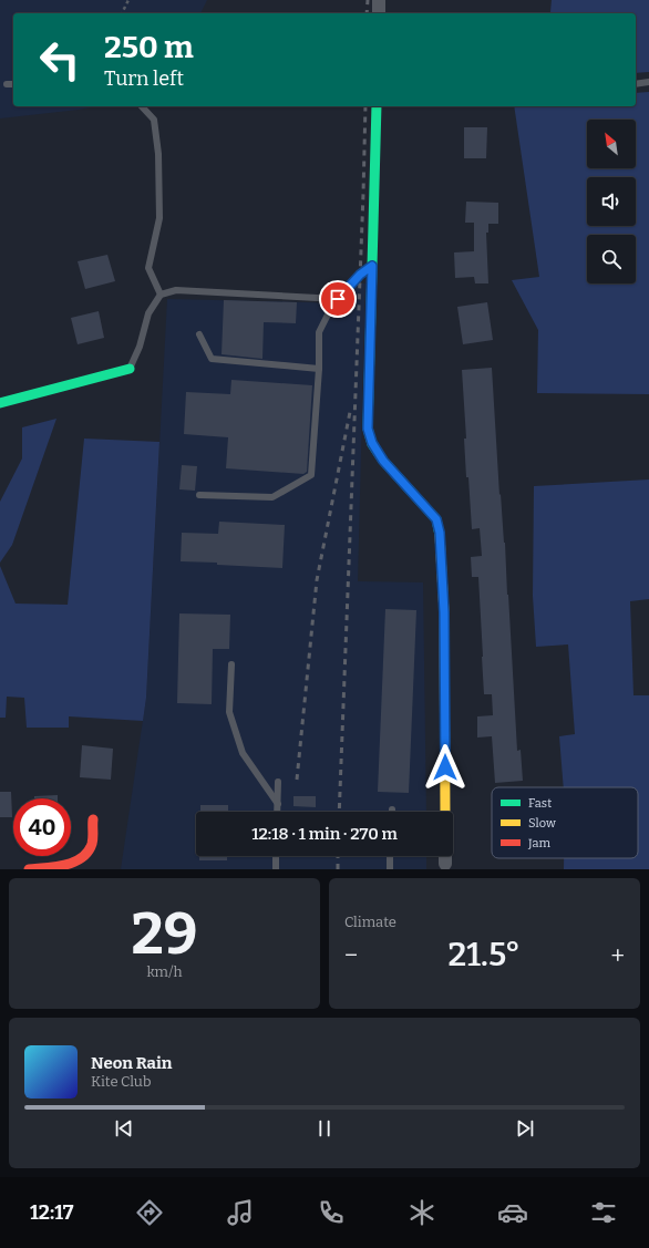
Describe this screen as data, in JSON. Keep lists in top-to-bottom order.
{
  "legend": ["Fast", "Slow", "Jam"],
  "north": "top left",
  "page": {
    "turn": ["250 m", "Turn left"],
    "limit": "40",
    "trip": "12:18 · 1 min · 270 m",
    "tile": [
      ["29", "km/h"],
      "Climate"
    ],
    "heat": ["−", "21.5°", "+"],
    "song": ["Neon Rain", "Kite Club"],
    "tabs": "12:17"
  }
}
